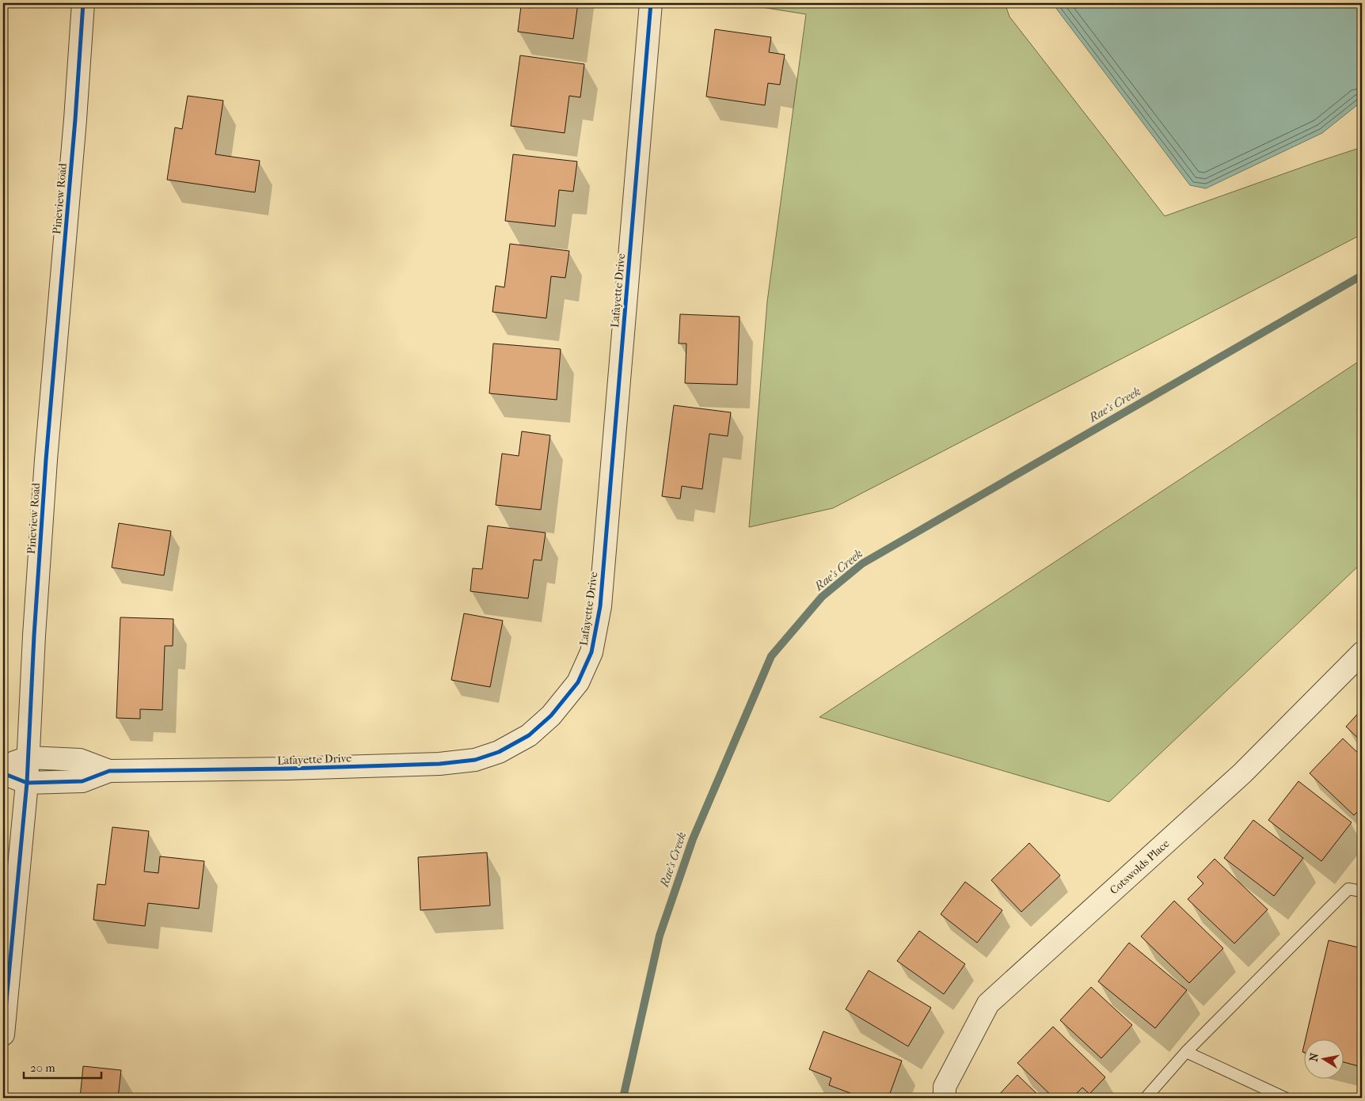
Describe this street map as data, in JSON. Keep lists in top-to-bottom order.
{
  "streets": {
    "street": ["Pineview Road", "Lafayette Drive", "Cotswolds Place"]
  },
  "crossings": [
    ["Pineview Road", "Lafayette Drive"]
  ],
  "water": ["Rae's Creek"],
  "scale_bar": "20 m",
  "north": "left"
}
